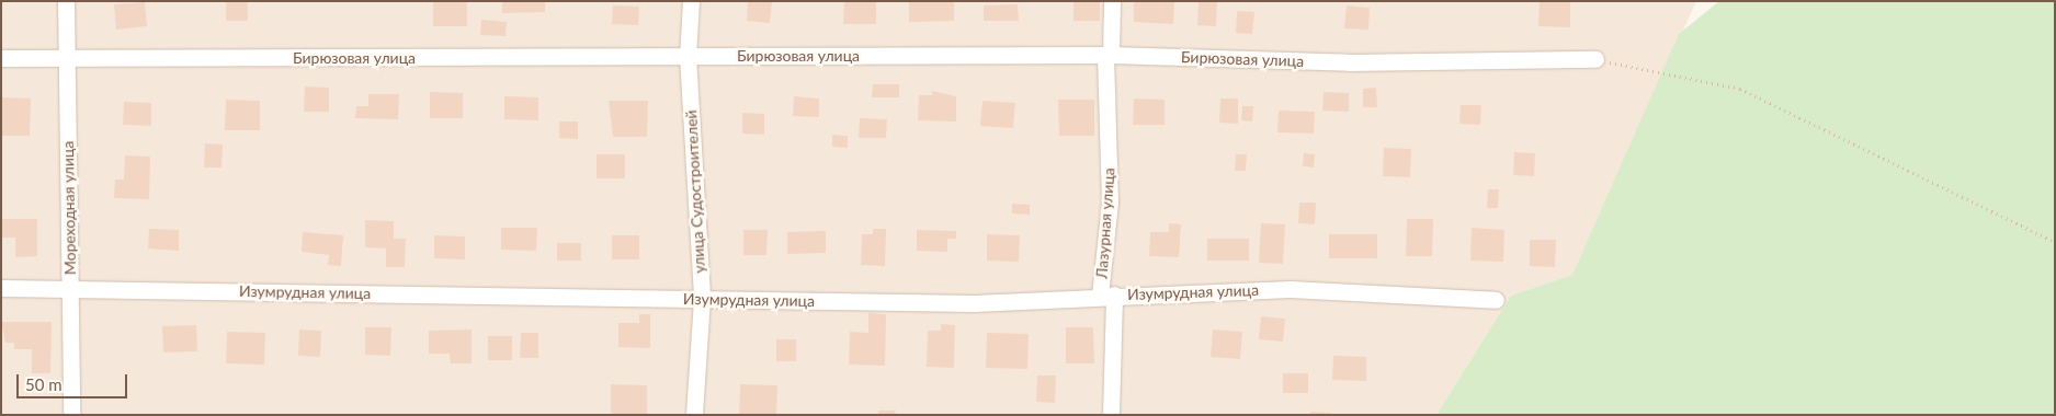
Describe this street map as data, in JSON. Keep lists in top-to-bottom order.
{
  "streets": {
    "street": [
      "Бирюзовая улица",
      "улица Судостроителей",
      "Мореходная улица",
      "Лазурная улица",
      "Изумрудная улица"
    ]
  },
  "crossings": [
    ["Бирюзовая улица", "улица Судостроителей"],
    ["Бирюзовая улица", "Мореходная улица"],
    ["Бирюзовая улица", "Лазурная улица"],
    ["улица Судостроителей", "Изумрудная улица"],
    ["Мореходная улица", "Изумрудная улица"],
    ["Лазурная улица", "Изумрудная улица"]
  ],
  "scale_bar": "50 m"
}
